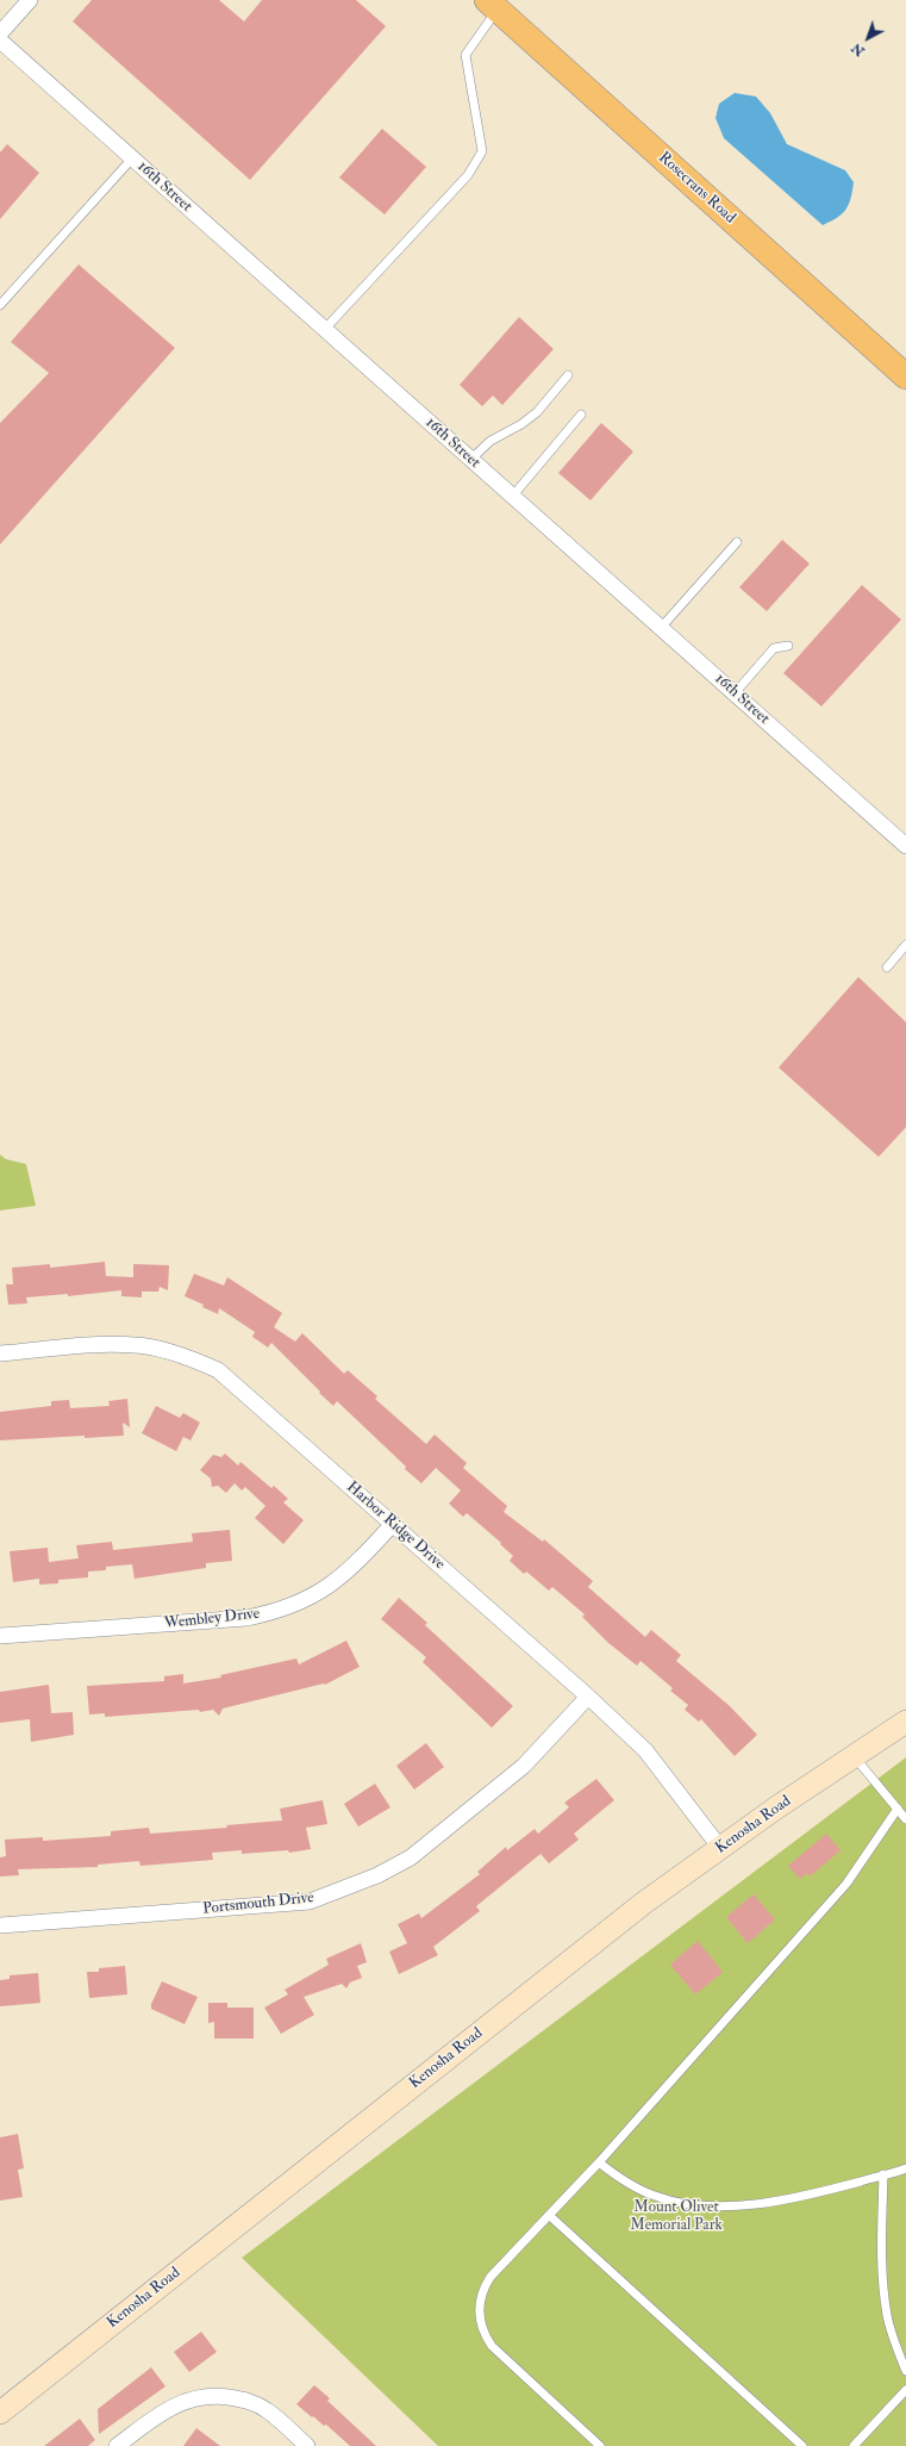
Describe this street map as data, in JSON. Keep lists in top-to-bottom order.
{
  "streets": {
    "main road": ["Rosecrans Road"],
    "street": [
      "16th Street",
      "Harbor Ridge Drive",
      "Wembley Drive",
      "Kenosha Road",
      "Portsmouth Drive"
    ]
  },
  "crossings": [
    ["Harbor Ridge Drive", "Wembley Drive"],
    ["Harbor Ridge Drive", "Kenosha Road"],
    ["Harbor Ridge Drive", "Portsmouth Drive"]
  ],
  "parks": ["Mount Olivet Memorial Park"],
  "north": "bottom left"
}
